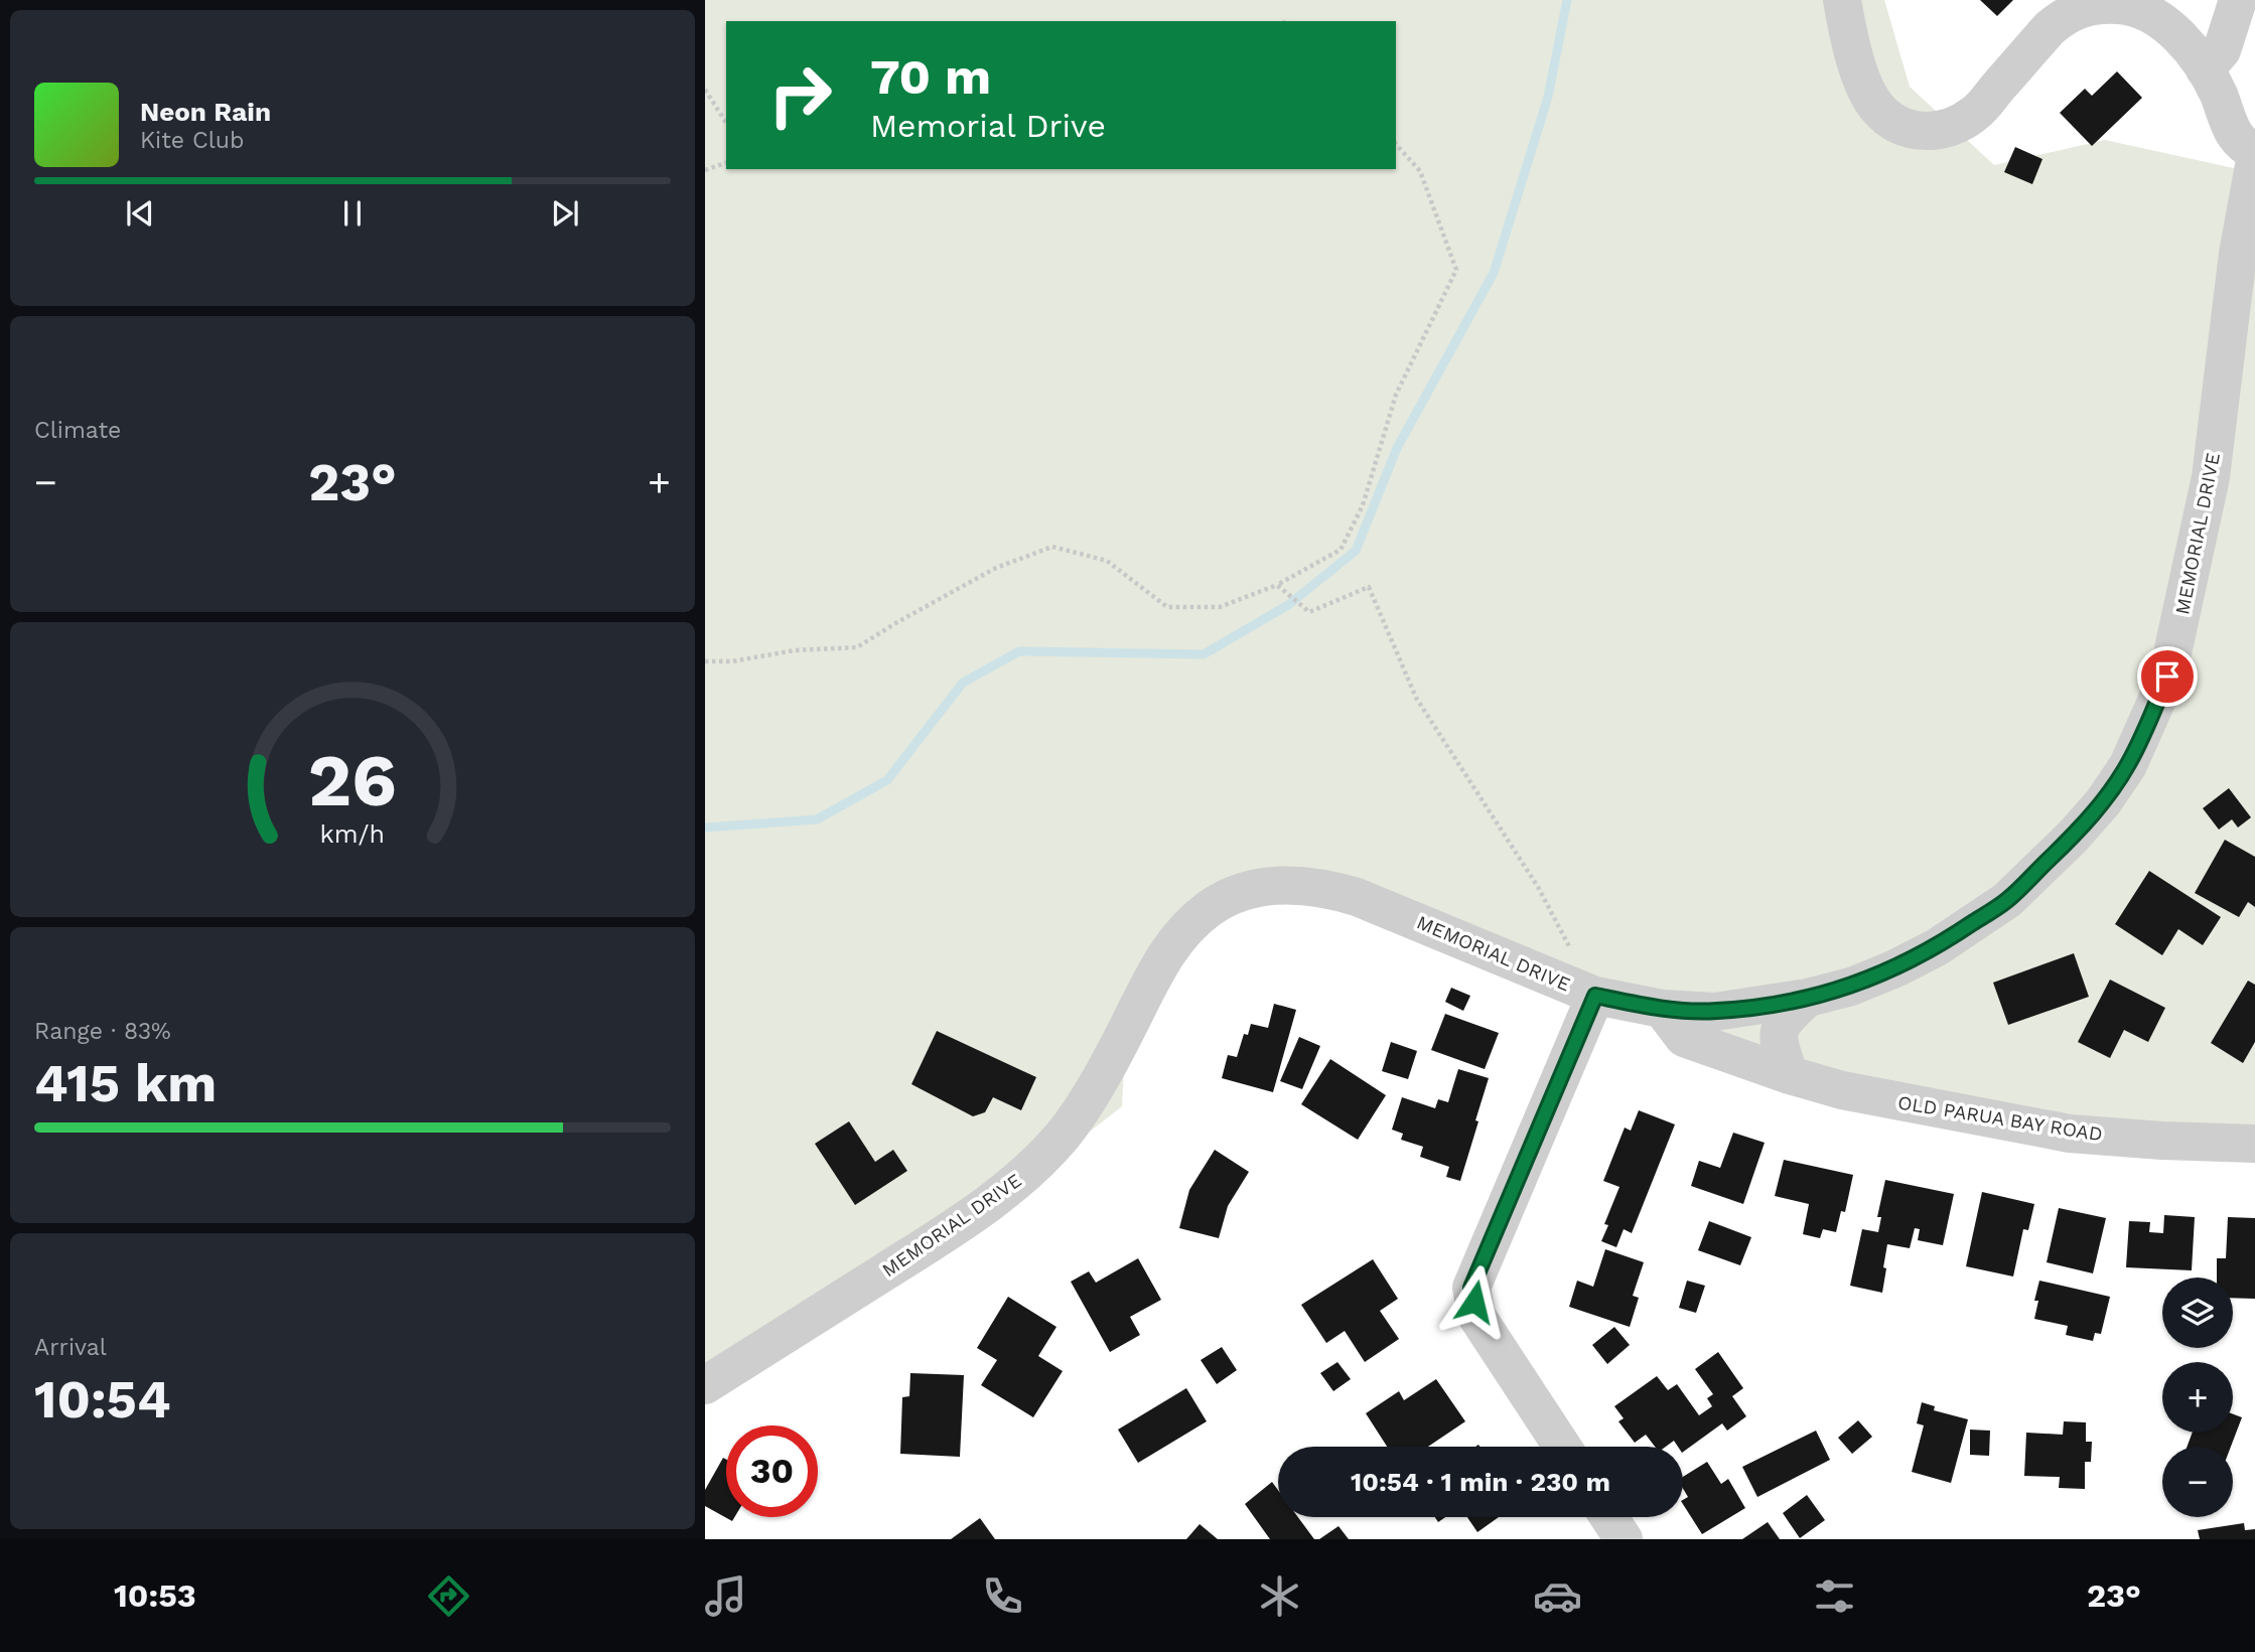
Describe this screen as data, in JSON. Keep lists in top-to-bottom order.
{
  "streets": {
    "street": ["MEMORIAL DRIVE", "OLD PARUA BAY ROAD"]
  },
  "crossings": [
    ["MEMORIAL DRIVE", "OLD PARUA BAY ROAD"]
  ],
  "page": {
    "turn": ["70 m", "Memorial Drive"],
    "song": ["Neon Rain", "Kite Club"],
    "tile": [
      "Climate",
      ["Range · 83%", "415 km"],
      ["Arrival", "10:54"]
    ],
    "heat": ["−", "23°", "+"],
    "map_buttons": ["+", "−"],
    "limit": "30",
    "trip": "10:54 · 1 min · 230 m",
    "tabs": ["10:53", "23°"],
    "gauge": ["26", "km/h"]
  }
}
